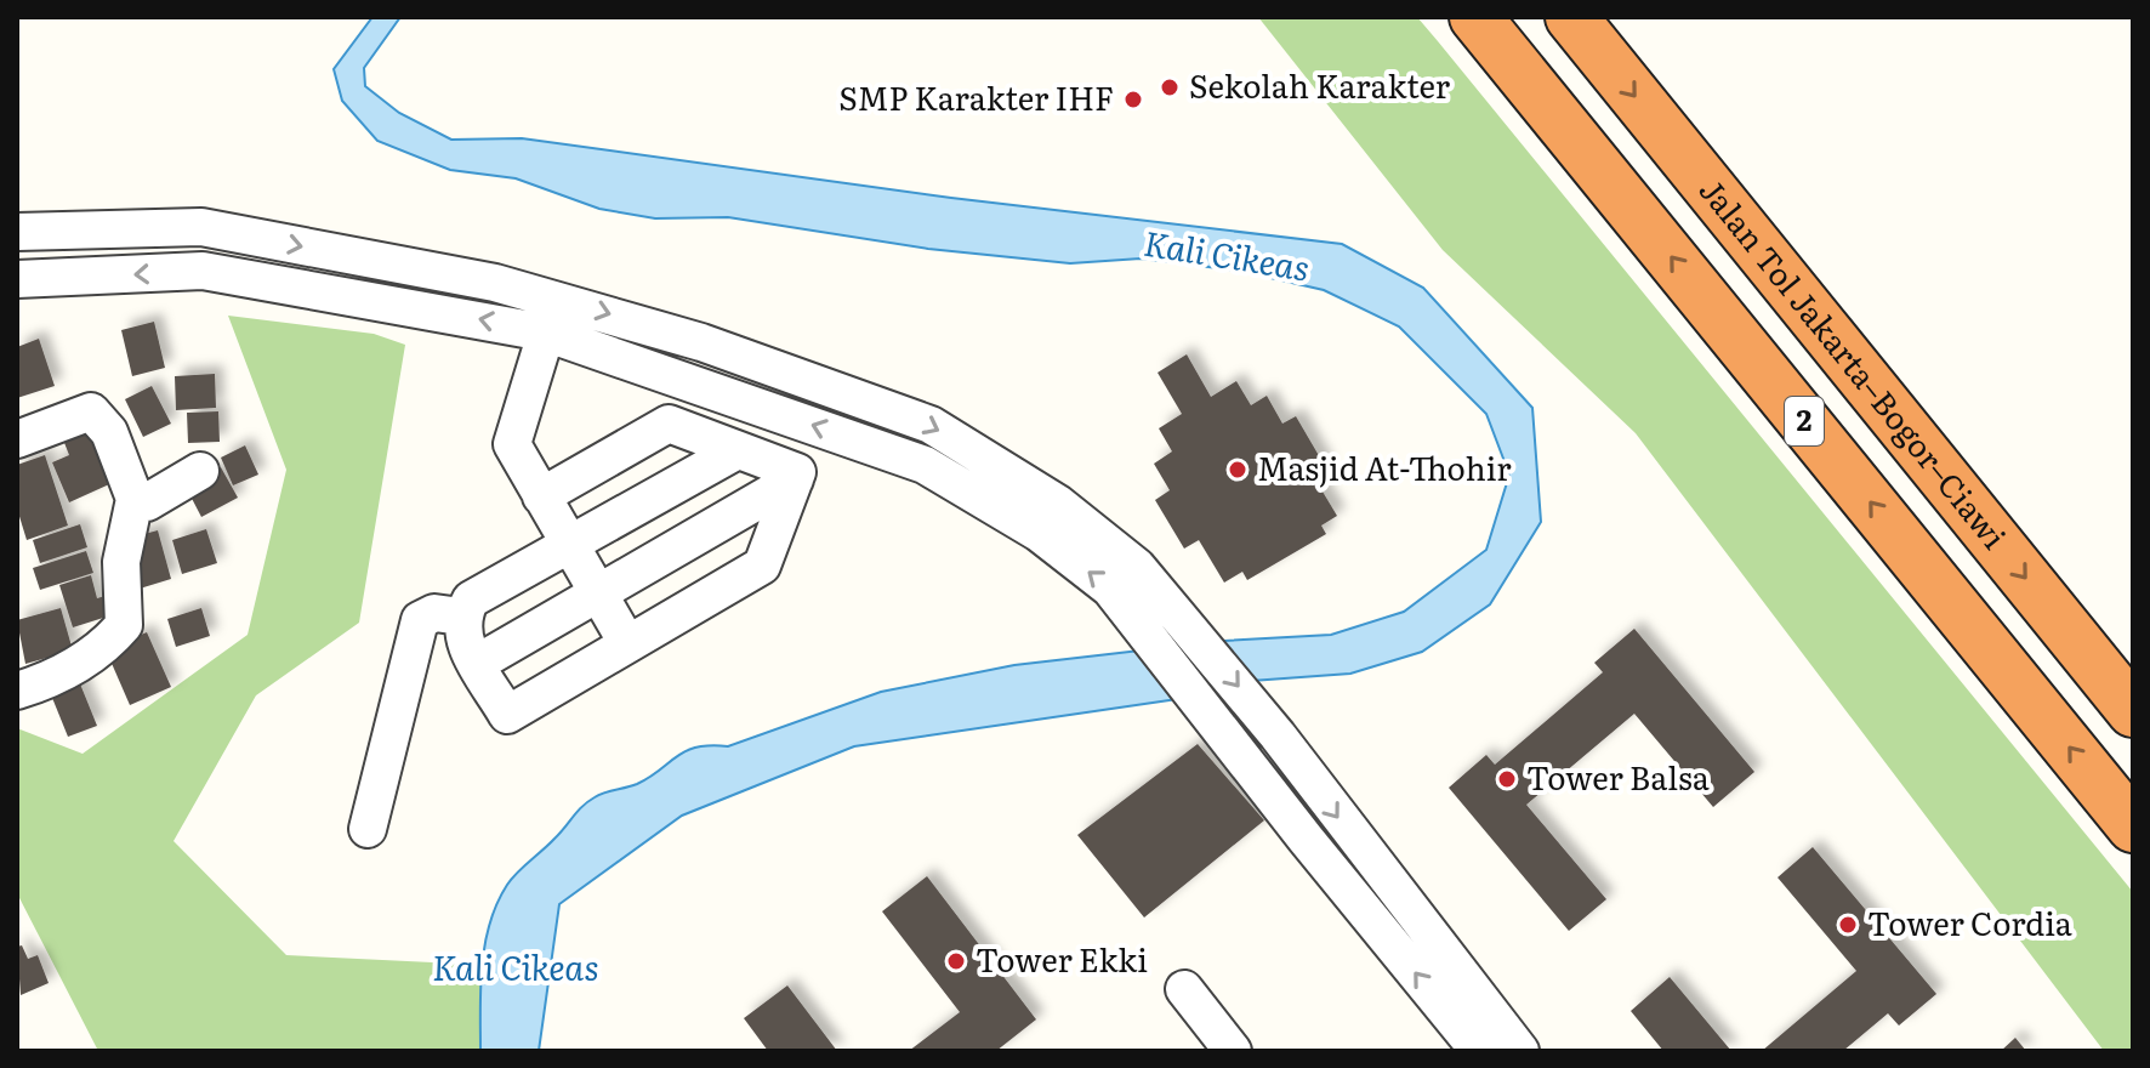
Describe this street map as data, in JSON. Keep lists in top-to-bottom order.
{
  "streets": {
    "highway": ["Jalan Tol Jakarta–Bogor–Ciawi", "2"]
  },
  "water": ["Kali Cikeas"],
  "places": [
    "Sekolah Karakter",
    "SMP Karakter IHF",
    "Masjid At-Thohir",
    "Tower Balsa",
    "Tower Cordia",
    "Tower Ekki"
  ]
}
